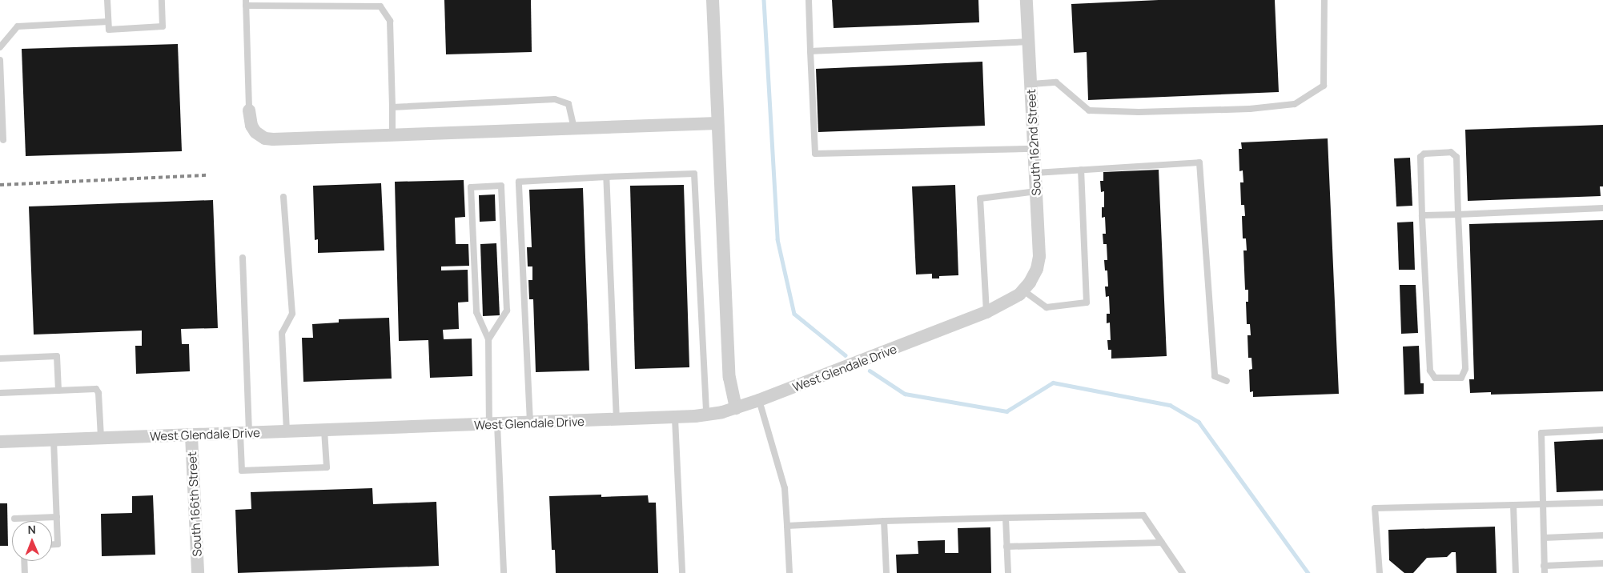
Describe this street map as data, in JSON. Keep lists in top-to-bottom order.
{
  "streets": {
    "street": ["South 162nd Street", "West Glendale Drive", "South 166th Street"]
  },
  "crossings": [
    ["South 162nd Street", "West Glendale Drive"],
    ["West Glendale Drive", "South 166th Street"]
  ],
  "north": "top"
}
